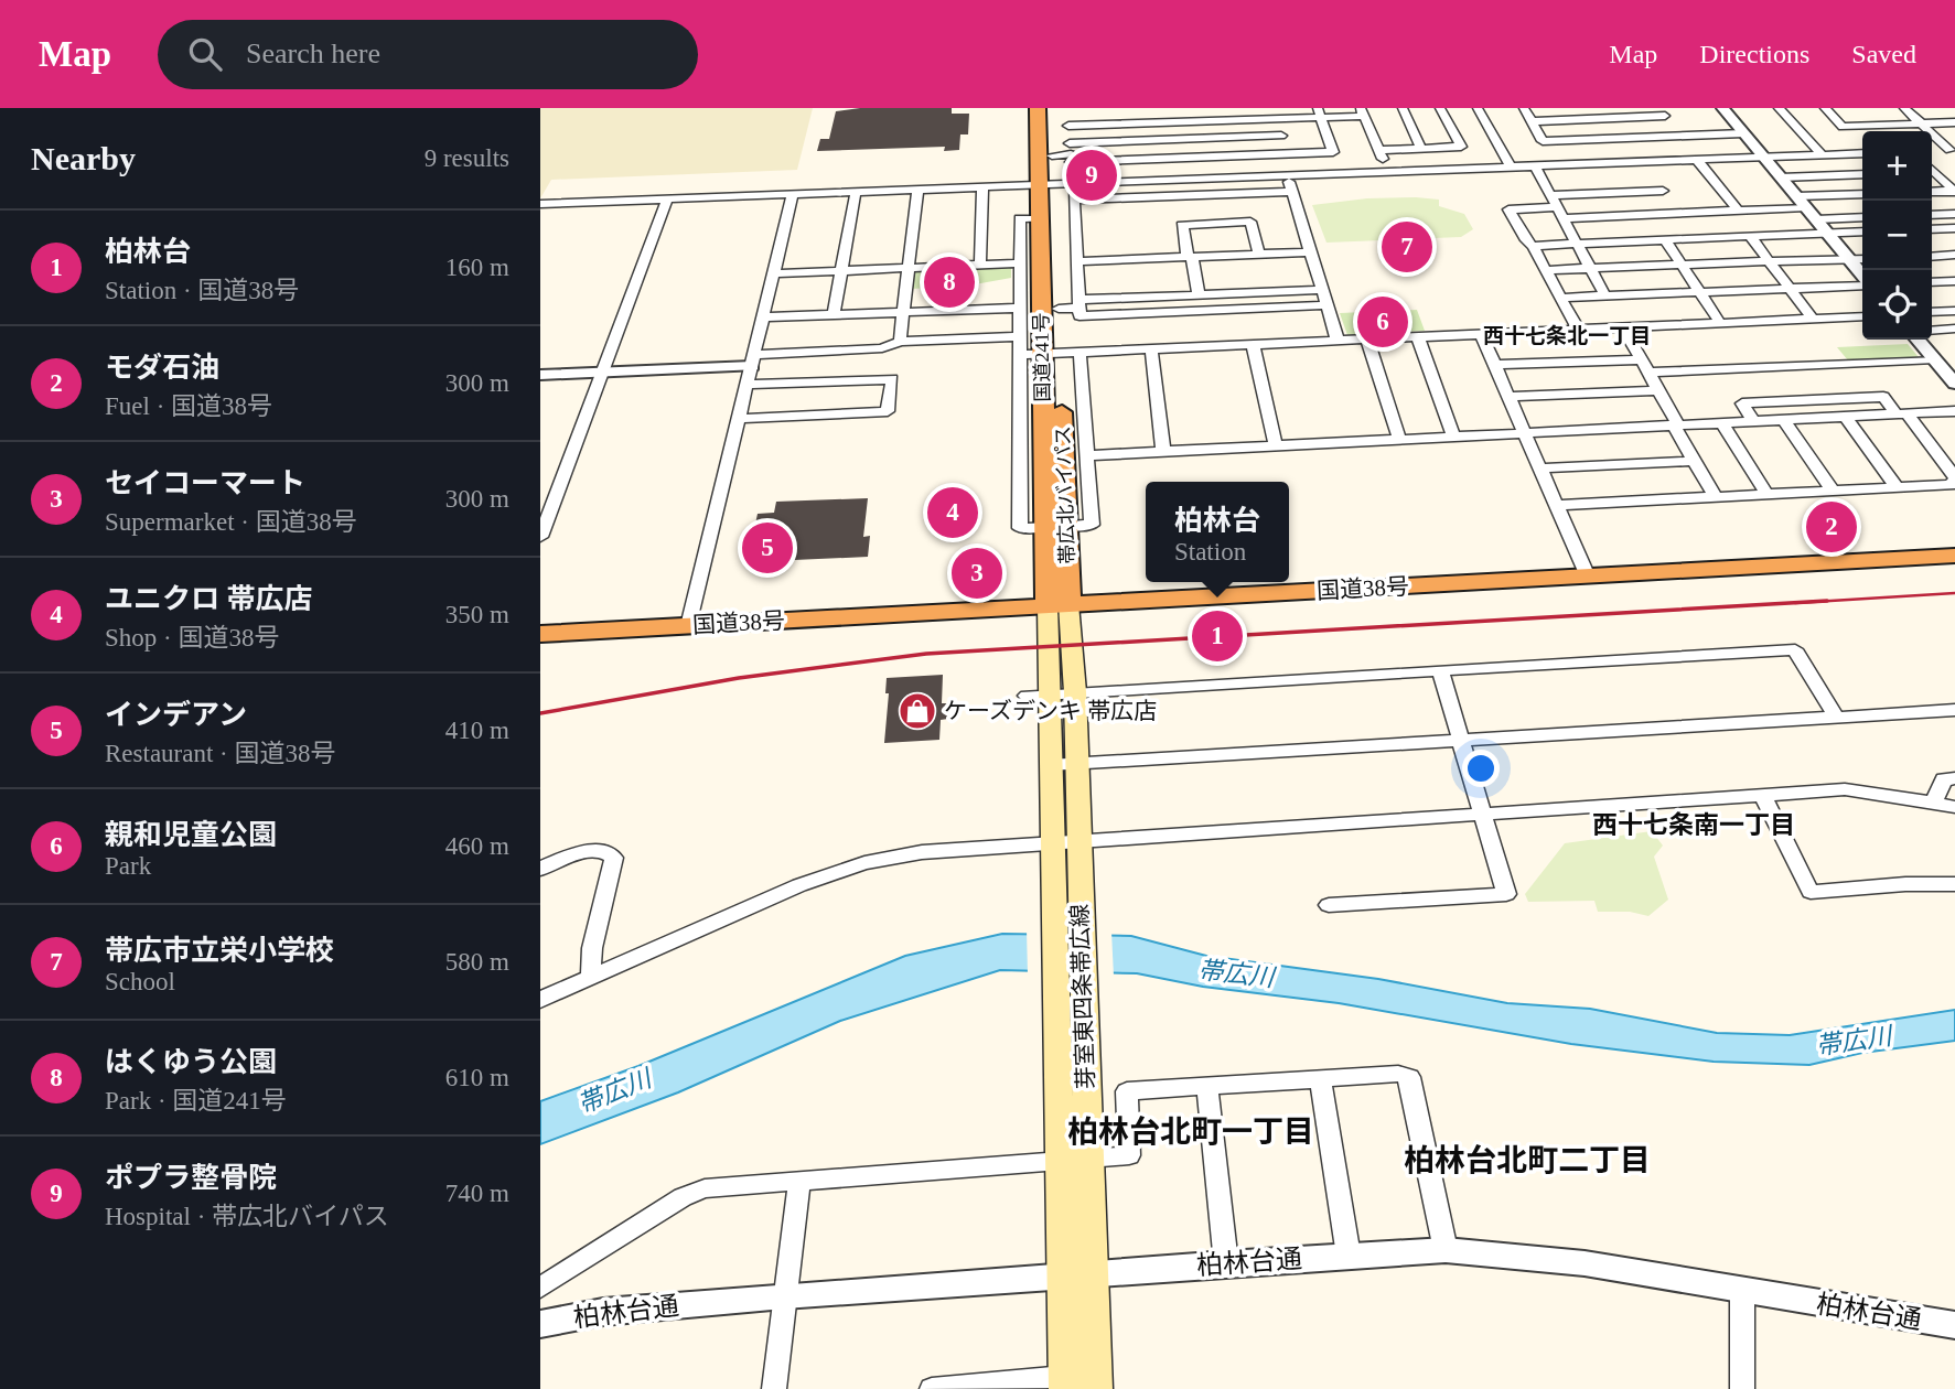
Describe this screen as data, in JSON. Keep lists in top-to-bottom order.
{
  "streets": {
    "highway": ["国道241号", "国道38号"],
    "main road": ["芽室東四条帯広線"],
    "street": ["柏林台通"]
  },
  "crossings": [
    ["国道241号", "国道38号"],
    ["国道241号", "芽室東四条帯広線"],
    ["国道38号", "芽室東四条帯広線"],
    ["芽室東四条帯広線", "柏林台通"]
  ],
  "districts": [
    "西十七条北一丁目",
    "西十七条南一丁目",
    "柏林台北町一丁目",
    "柏林台北町二丁目"
  ],
  "water": ["帯広川"],
  "places": {
    "shop": ["ケーズデンキ 帯広店"]
  },
  "page": {
    "header": "Map",
    "search": "Search here",
    "nav": ["Map", "Directions", "Saved"],
    "heading": ["Nearby", "9 results"],
    "map_buttons": ["+", "−"],
    "pins": [
      "9",
      "7",
      "8",
      "6",
      "4",
      "2",
      "5",
      "3",
      "1"
    ],
    "list": [
      {
        "mark": "1",
        "name": "柏林台",
        "note": "Station · 国道38号",
        "value": "160 m"
      },
      {
        "mark": "2",
        "name": "モダ石油",
        "note": "Fuel · 国道38号",
        "value": "300 m"
      },
      {
        "mark": "3",
        "name": "セイコーマート",
        "note": "Supermarket · 国道38号",
        "value": "300 m"
      },
      {
        "mark": "4",
        "name": "ユニクロ 帯広店",
        "note": "Shop · 国道38号",
        "value": "350 m"
      },
      {
        "mark": "5",
        "name": "インデアン",
        "note": "Restaurant · 国道38号",
        "value": "410 m"
      },
      {
        "mark": "6",
        "name": "親和児童公園",
        "note": "Park",
        "value": "460 m"
      },
      {
        "mark": "7",
        "name": "帯広市立栄小学校",
        "note": "School",
        "value": "580 m"
      },
      {
        "mark": "8",
        "name": "はくゆう公園",
        "note": "Park · 国道241号",
        "value": "610 m"
      },
      {
        "mark": "9",
        "name": "ポプラ整骨院",
        "note": "Hospital · 帯広北バイパス",
        "value": "740 m"
      }
    ],
    "popup": ["柏林台", "Station"]
  }
}
